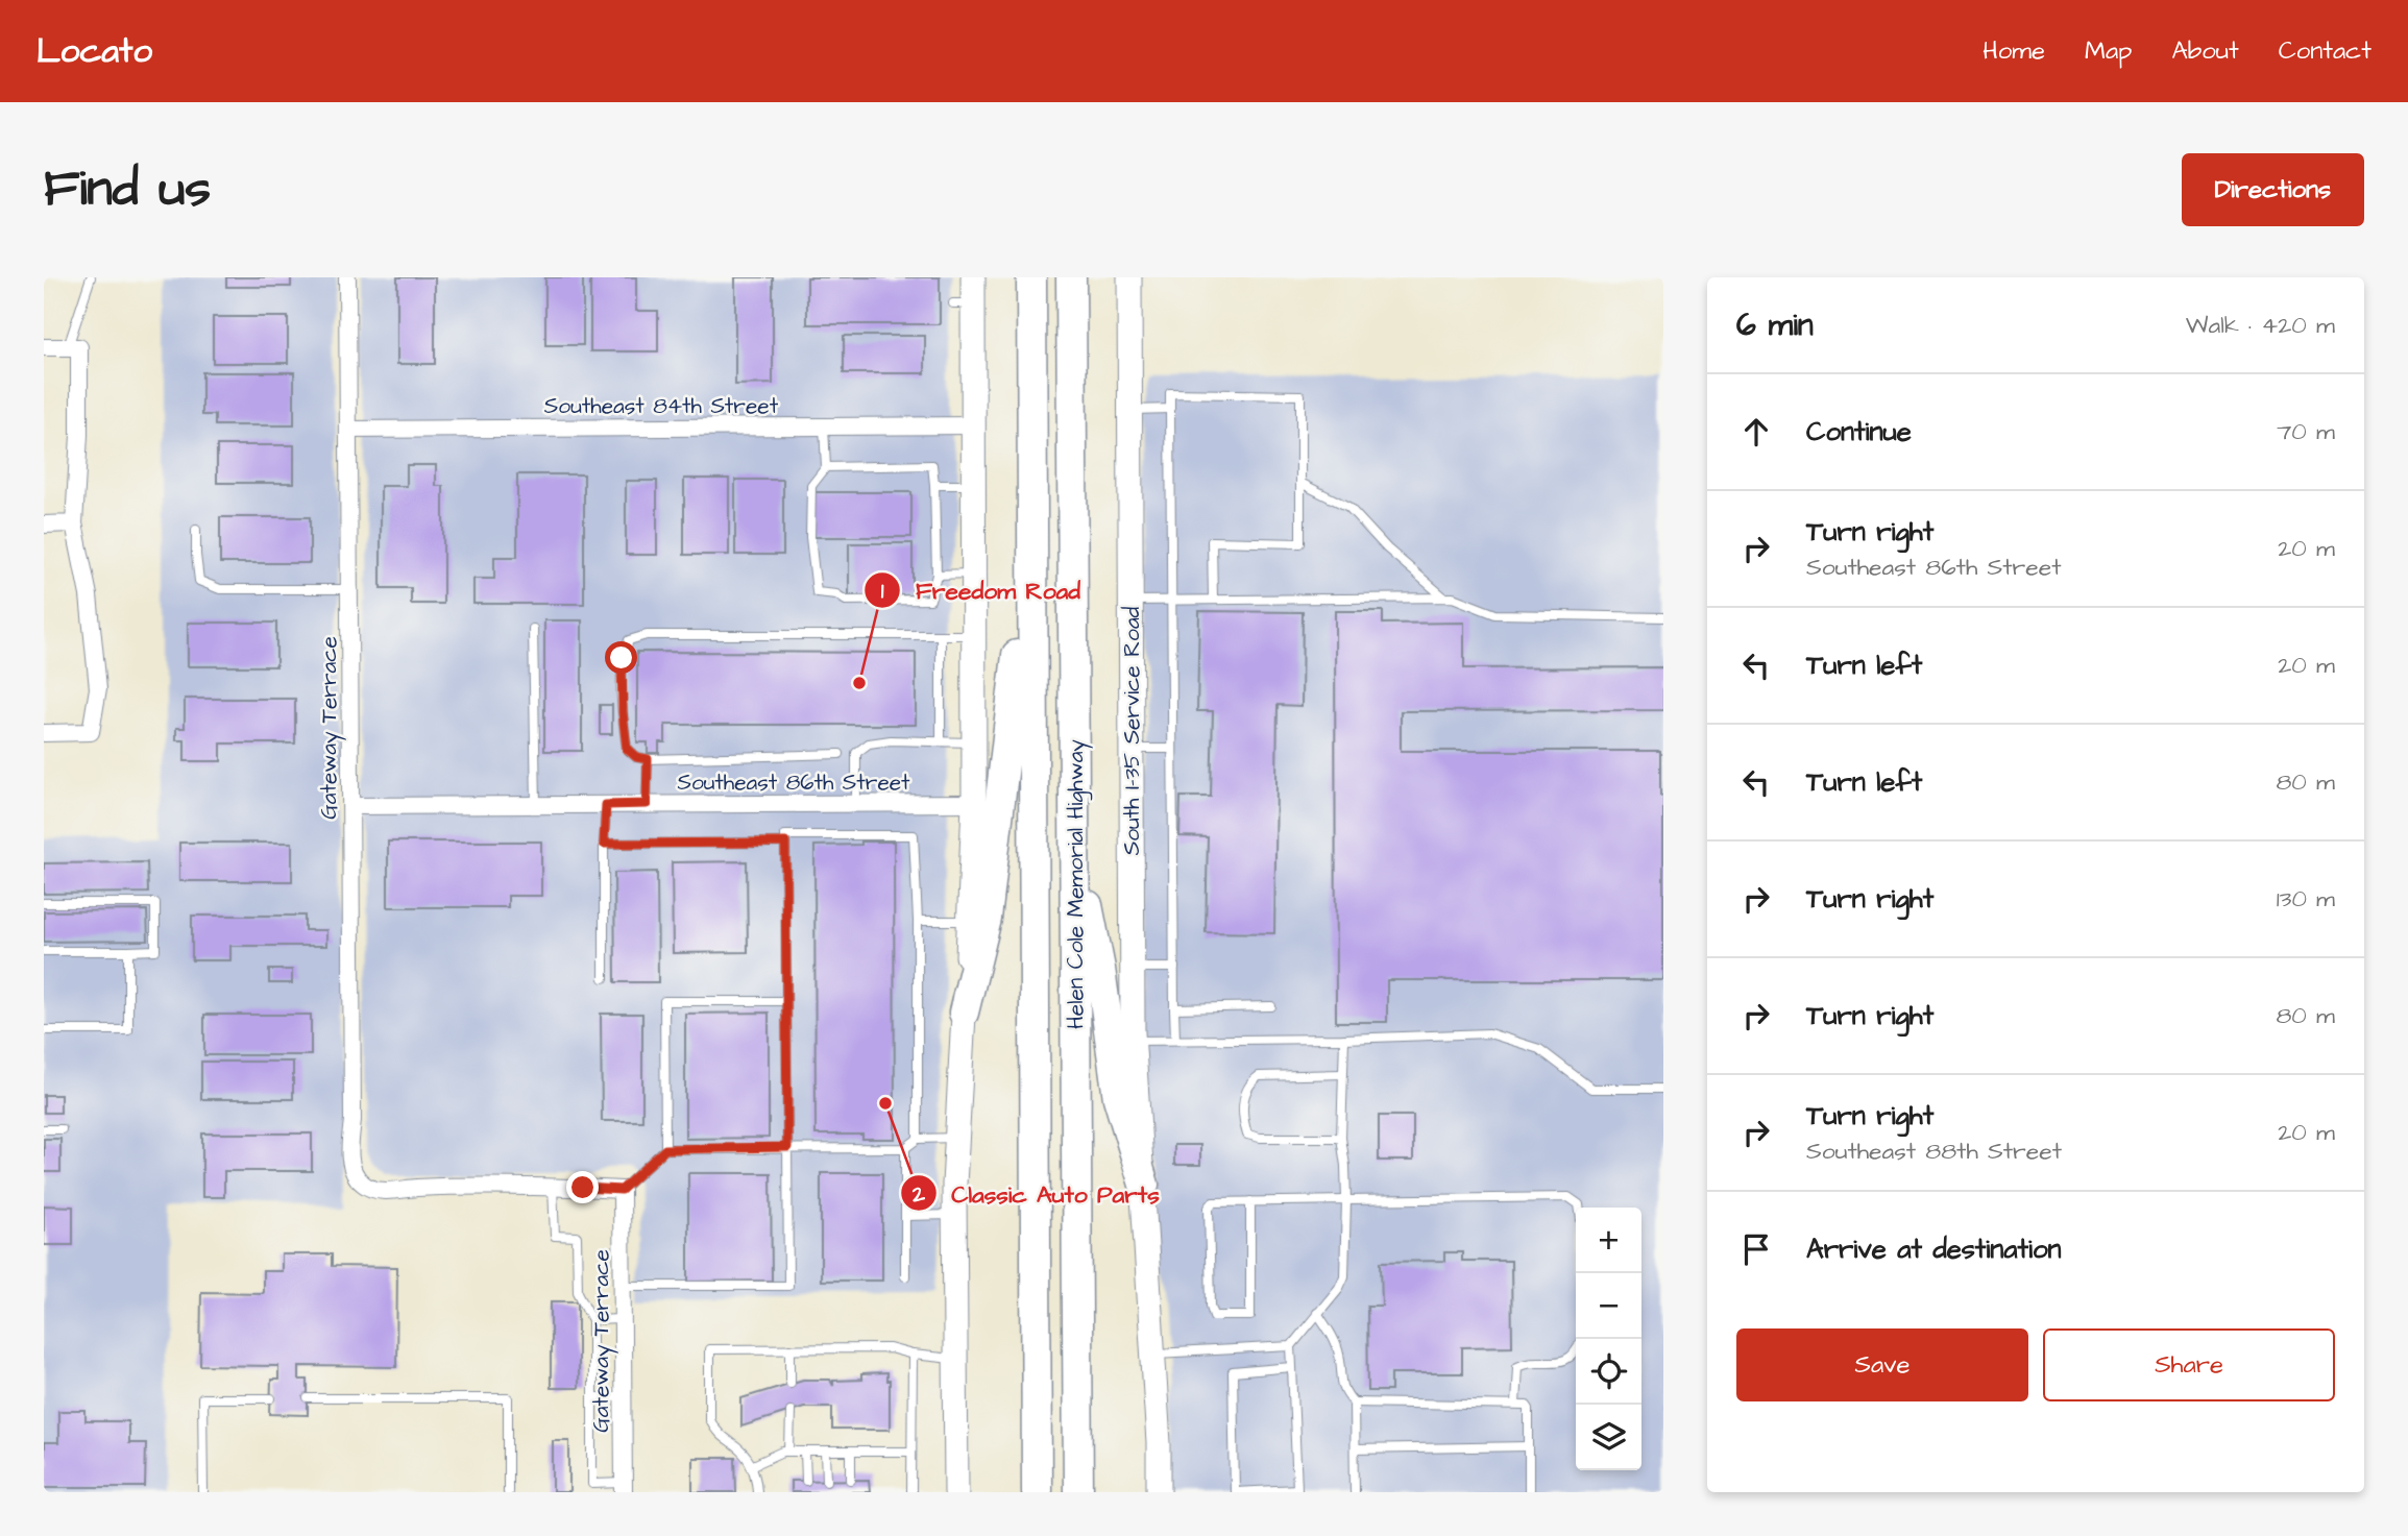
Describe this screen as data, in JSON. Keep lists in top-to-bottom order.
{
  "streets": {
    "highway": ["Helen Cole Memorial Highway"],
    "main road": ["South I-35 Service Road"],
    "street": ["Southeast 84th Street", "Gateway Terrace", "Southeast 86th Street"]
  },
  "crossings": [
    ["Southeast 84th Street", "Gateway Terrace"],
    ["Gateway Terrace", "Southeast 86th Street"]
  ],
  "places": ["Freedom Road", "Classic Auto Parts"],
  "page": {
    "header": "Locato",
    "nav": [
      "Home",
      "Map",
      "About",
      "Contact"
    ],
    "buttons": [
      "Directions",
      ["Save", "Share"]
    ],
    "title": "Find us",
    "heading": ["6 min", "Walk · 420 m"],
    "list": [
      ["Continue", "70 m"],
      ["Turn right", "Southeast 86th Street", "20 m"],
      ["Turn left", "20 m"],
      ["Turn left", "80 m"],
      ["Turn right", "130 m"],
      ["Turn right", "80 m"],
      ["Turn right", "Southeast 88th Street", "20 m"],
      "Arrive at destination"
    ],
    "map_buttons": ["+", "−"]
  }
}
